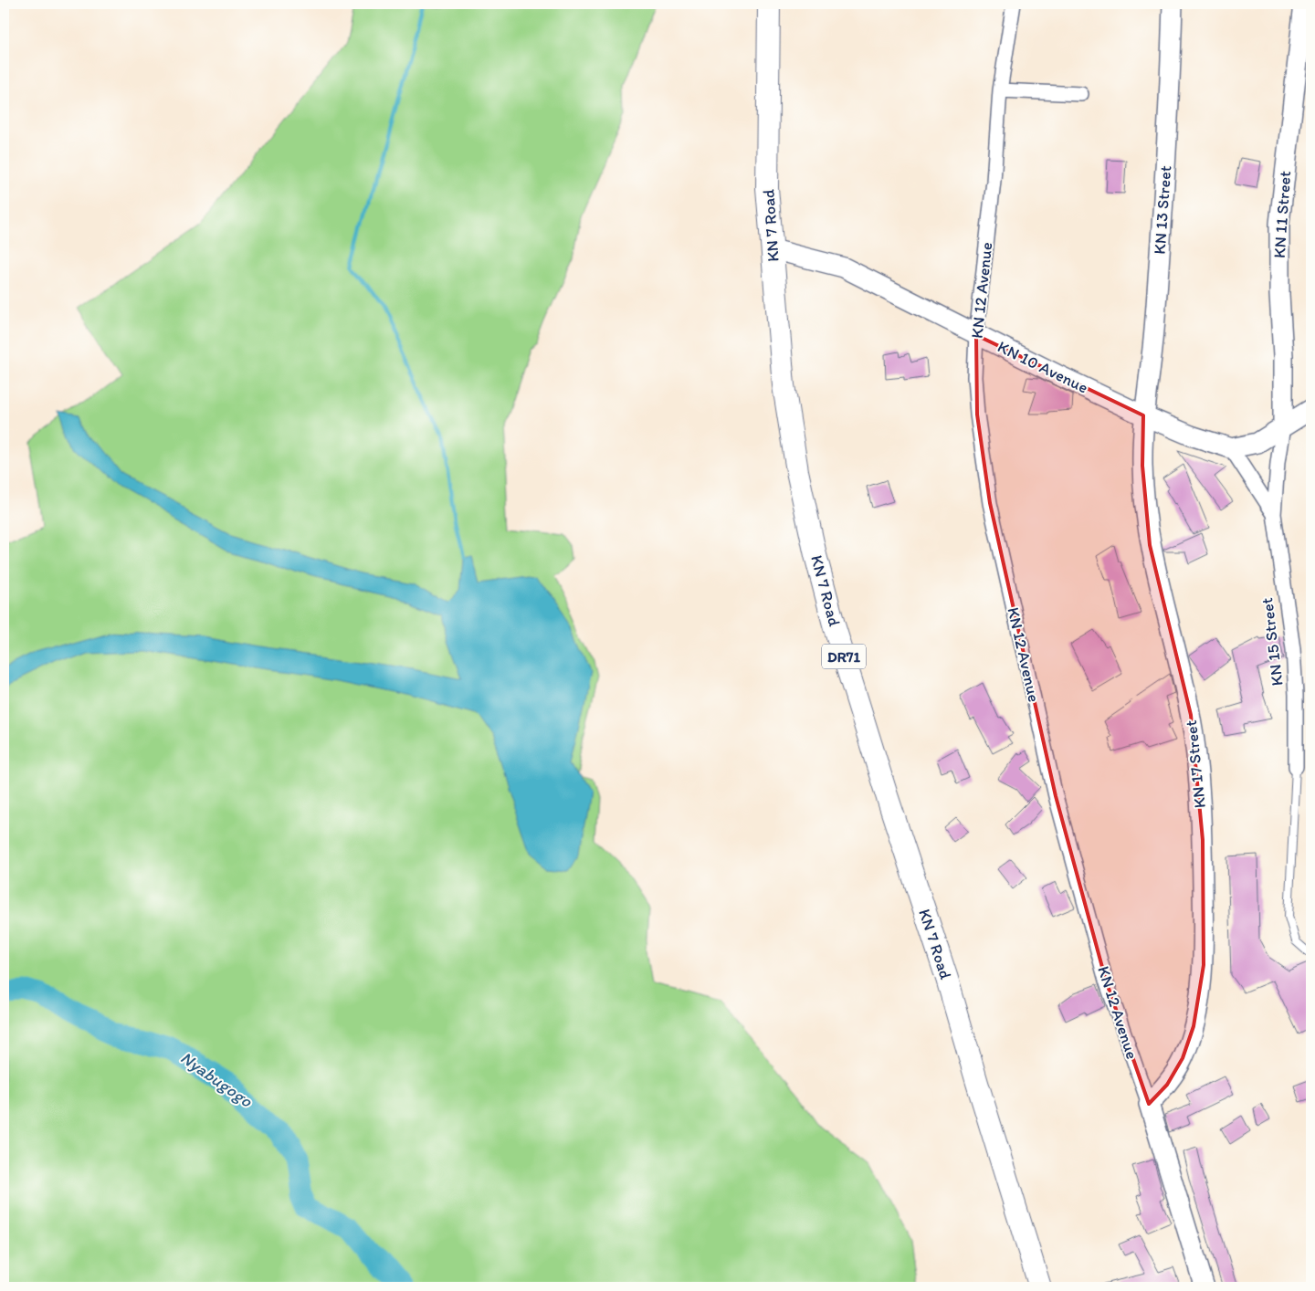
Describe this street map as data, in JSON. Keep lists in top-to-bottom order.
{
  "streets": {
    "main road": ["KN 7 Road", "DR71"],
    "street": [
      "KN 13 Street",
      "KN 11 Street",
      "KN 12 Avenue",
      "KN 10 Avenue",
      "KN 15 Street",
      "KN 17 Street"
    ]
  },
  "crossings": [
    ["KN 13 Street", "KN 10 Avenue"],
    ["KN 13 Street", "KN 17 Street"],
    ["KN 11 Street", "KN 10 Avenue"],
    ["KN 11 Street", "KN 15 Street"],
    ["KN 7 Road", "KN 10 Avenue"],
    ["KN 12 Avenue", "KN 10 Avenue"],
    ["KN 12 Avenue", "KN 17 Street"],
    ["KN 10 Avenue", "KN 15 Street"],
    ["KN 10 Avenue", "KN 17 Street"]
  ],
  "water": ["Nyabugogo"]
}
